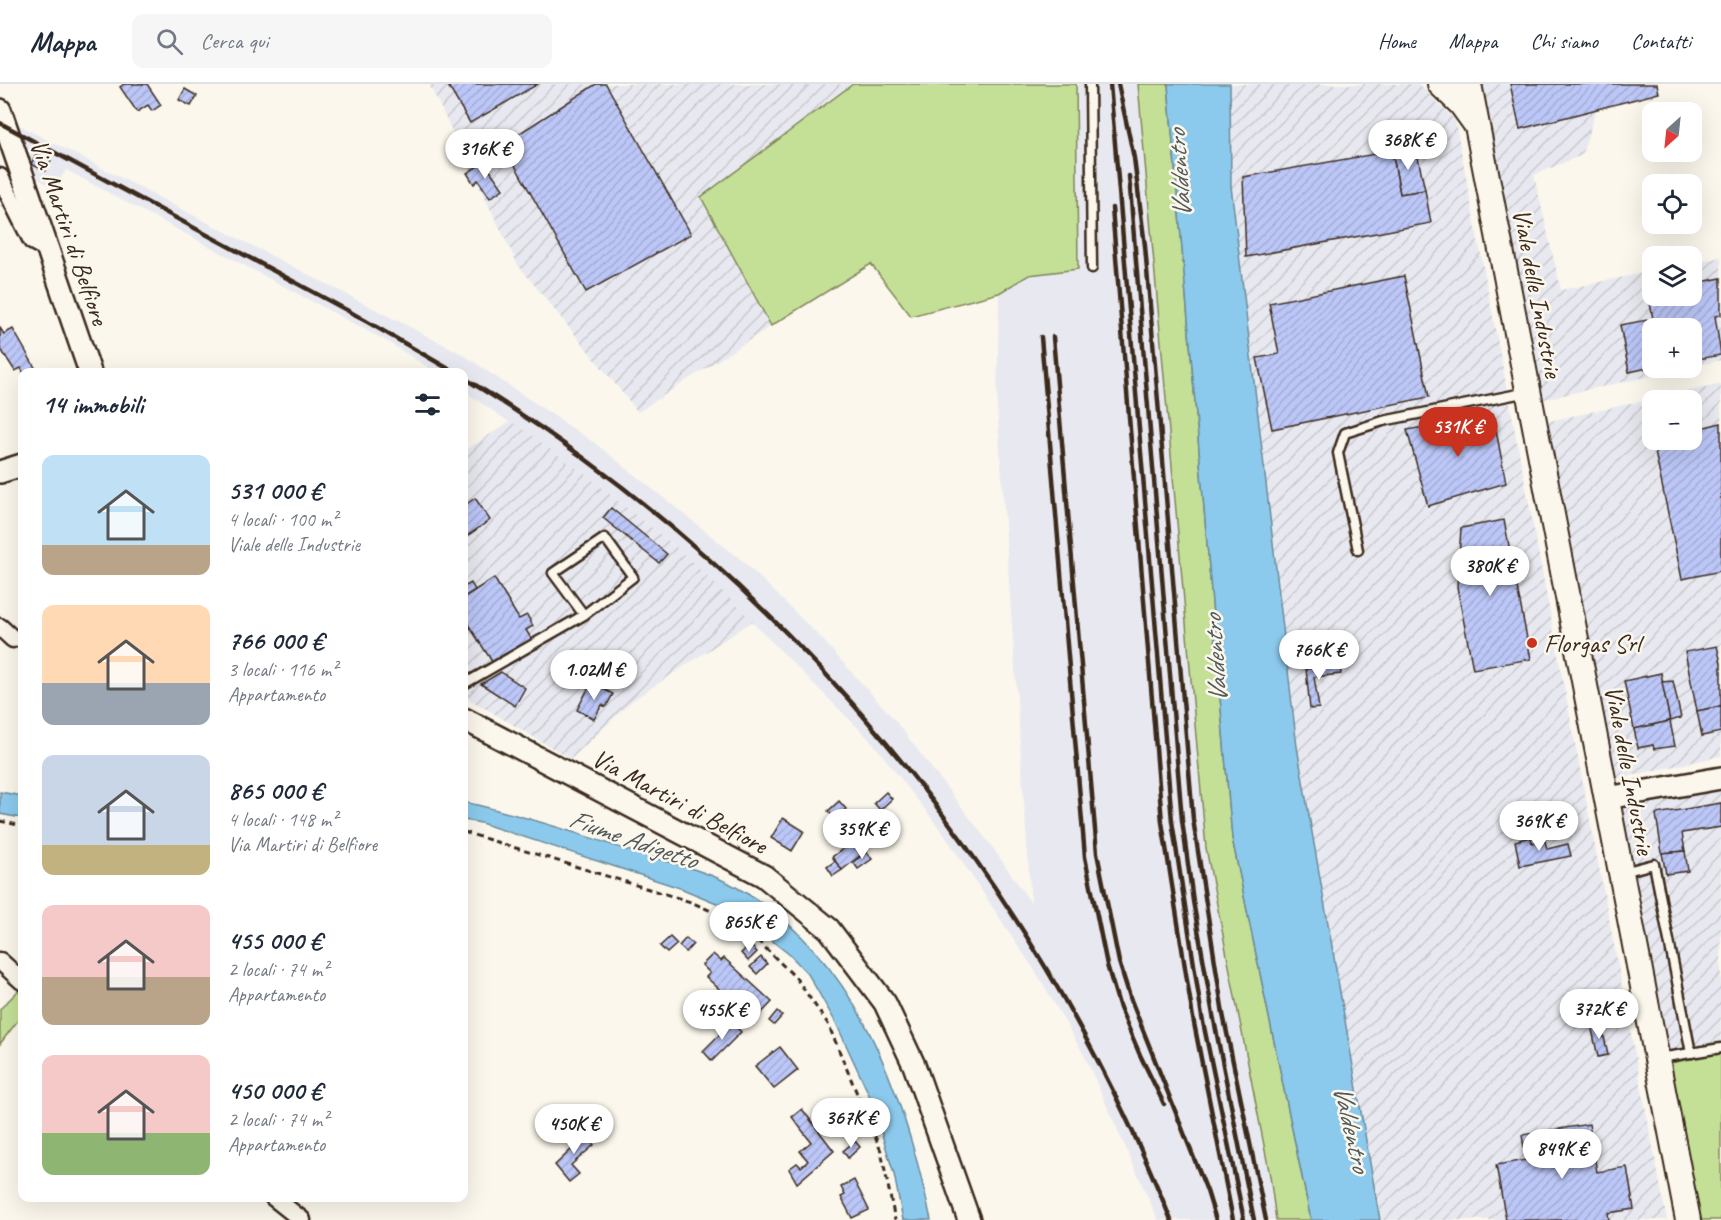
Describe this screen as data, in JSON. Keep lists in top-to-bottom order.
{
  "streets": {
    "main road": ["Viale delle Industrie"],
    "street": ["Via Martiri di Belfiore"]
  },
  "water": ["Valdentro", "Fiume Adigetto"],
  "places": ["Florgas Srl"],
  "north": "bottom left",
  "page": {
    "header": "Mappa",
    "search": "Cerca qui",
    "nav": [
      "Home",
      "Mappa",
      "Chi siamo",
      "Contatti"
    ],
    "map_buttons": ["+", "−"],
    "price": [
      "368K €",
      "316K €",
      "531K €",
      "380K €",
      "766K €",
      "1.02M €",
      "369K €",
      "359K €",
      "865K €",
      "372K €",
      "455K €",
      "367K €",
      "450K €",
      "849K €"
    ],
    "heading": "14 immobili",
    "list": [
      {
        "name": "531 000 €",
        "note": "4 locali · 100 m² · Viale delle Industrie"
      },
      {
        "name": "766 000 €",
        "note": "3 locali · 116 m² · Appartamento"
      },
      {
        "name": "865 000 €",
        "note": "4 locali · 148 m² · Via Martiri di Belfiore"
      },
      {
        "name": "455 000 €",
        "note": "2 locali · 74 m² · Appartamento"
      },
      {
        "name": "450 000 €",
        "note": "2 locali · 74 m² · Appartamento"
      }
    ]
  }
}
